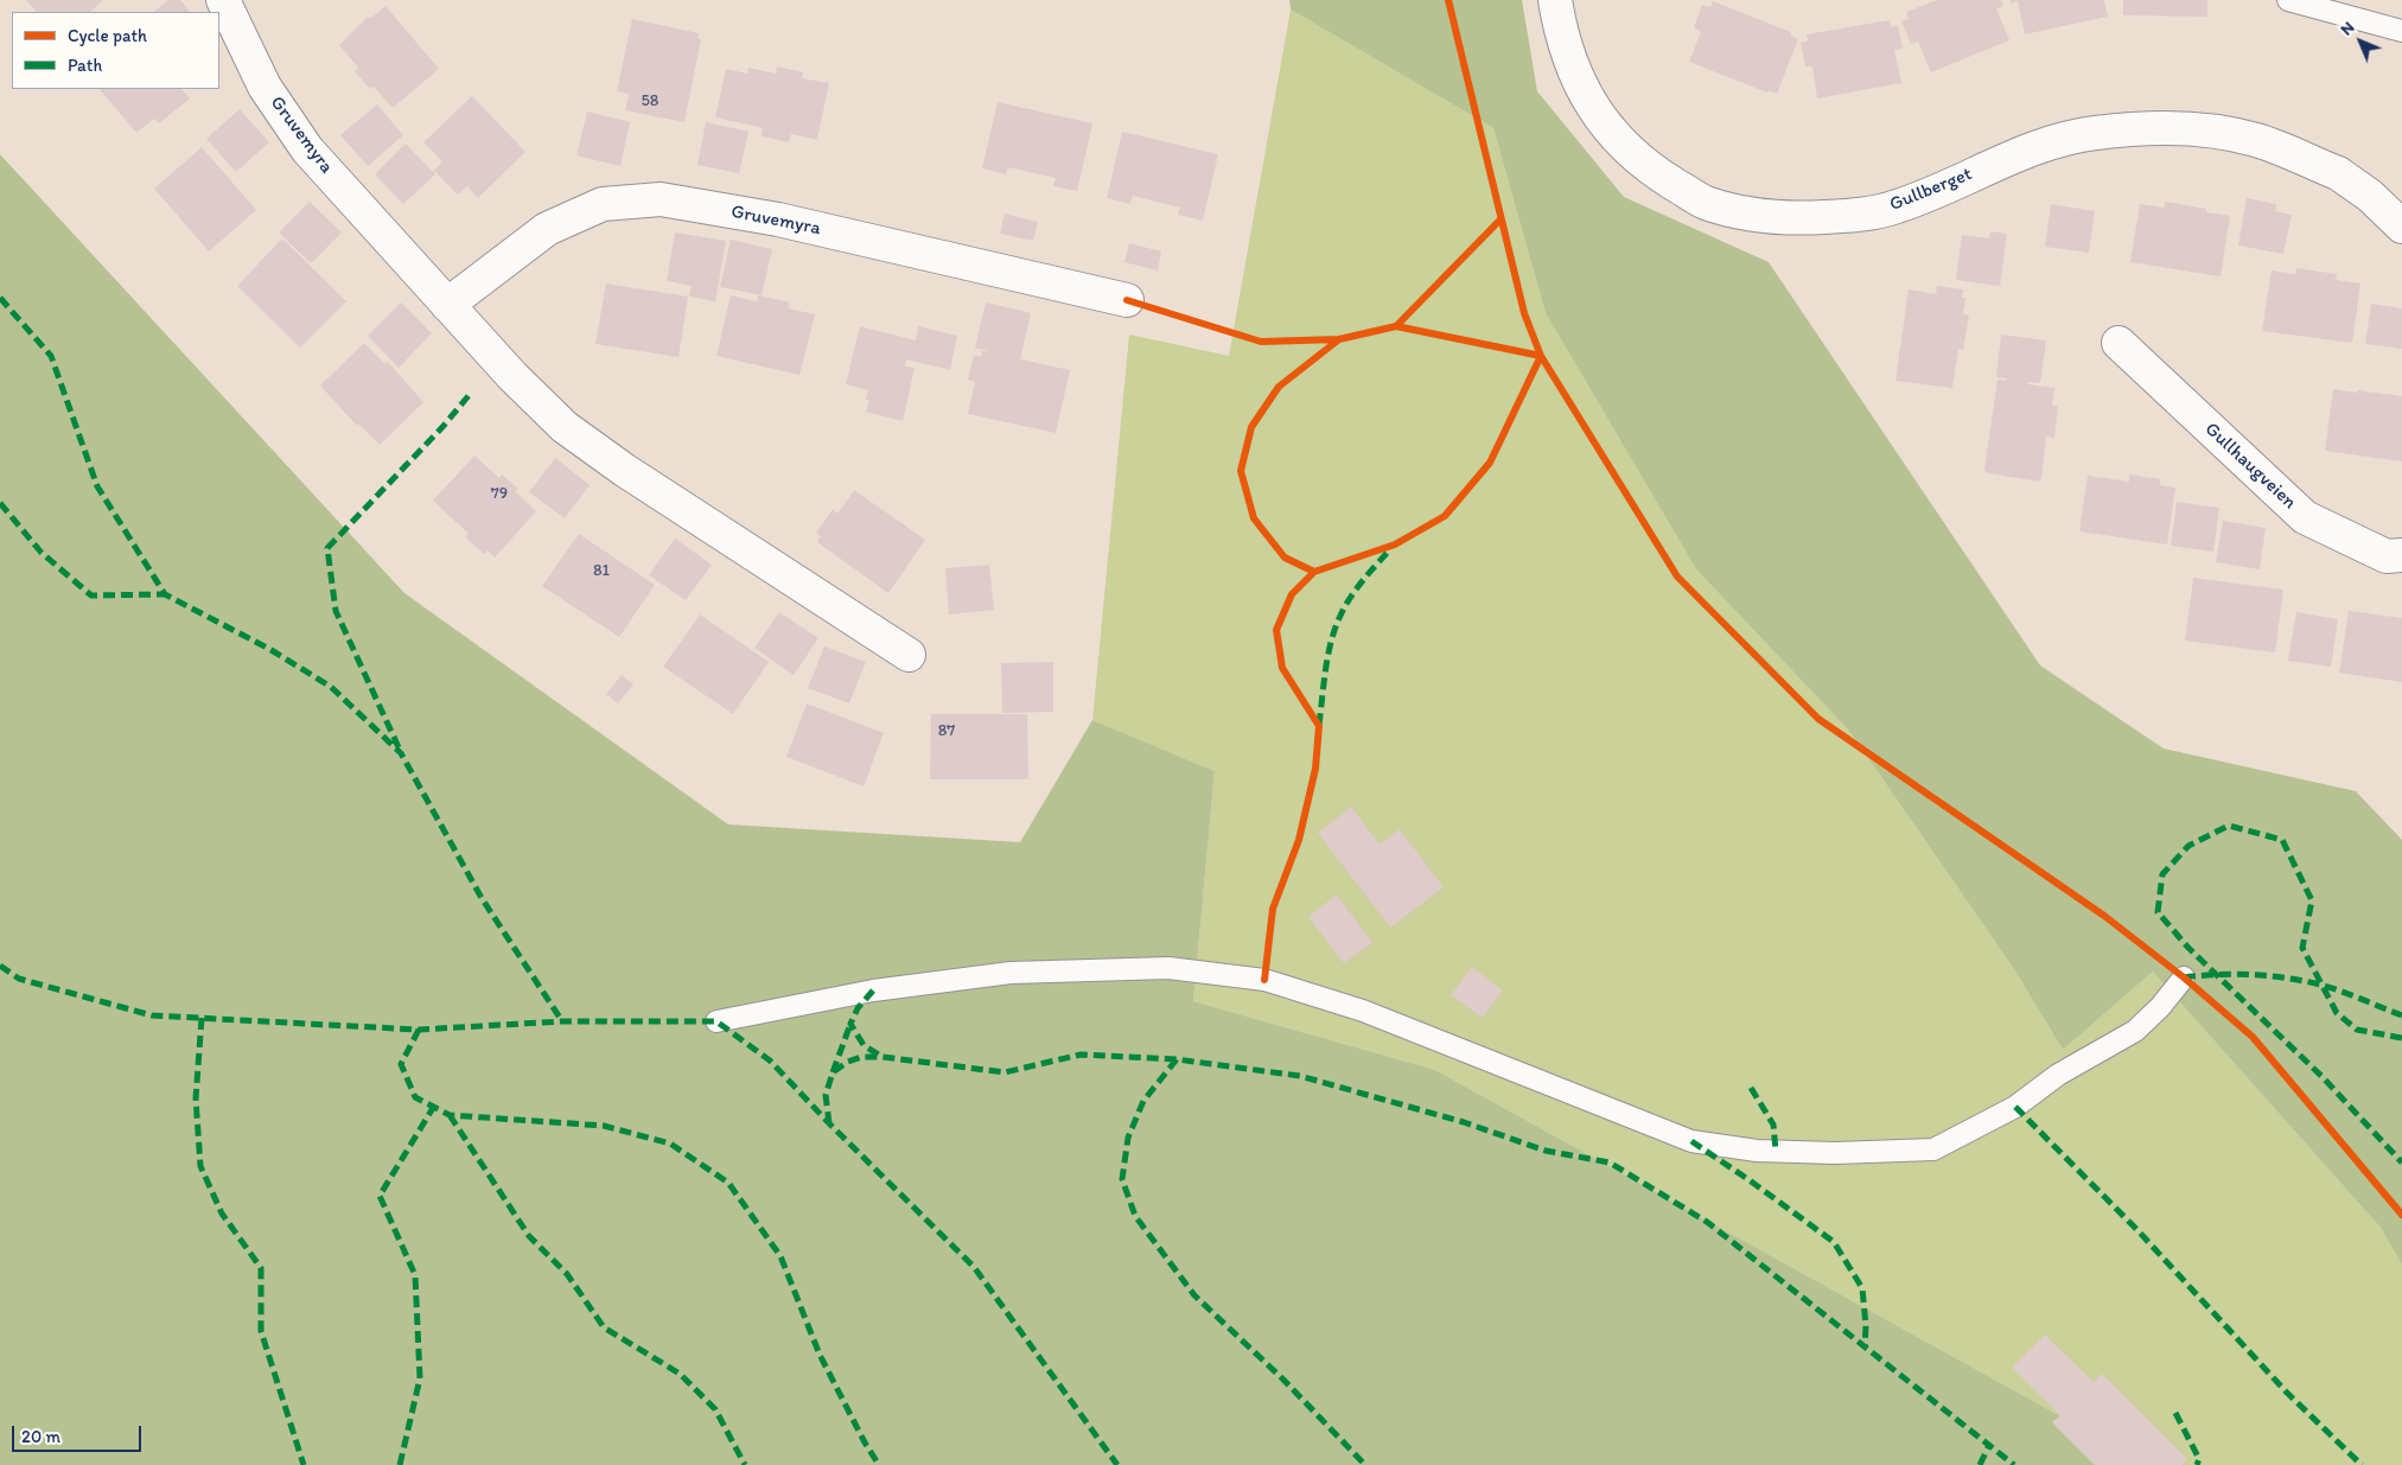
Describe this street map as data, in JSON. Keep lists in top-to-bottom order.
{
  "streets": {
    "street": ["Gruvemyra", "Gullberget", "Gullhaugveien"]
  },
  "house_numbers": [
    "58",
    "79",
    "81",
    "87"
  ],
  "legend": ["Cycle path", "Path"],
  "scale_bar": "20 m",
  "north": "top left"
}
